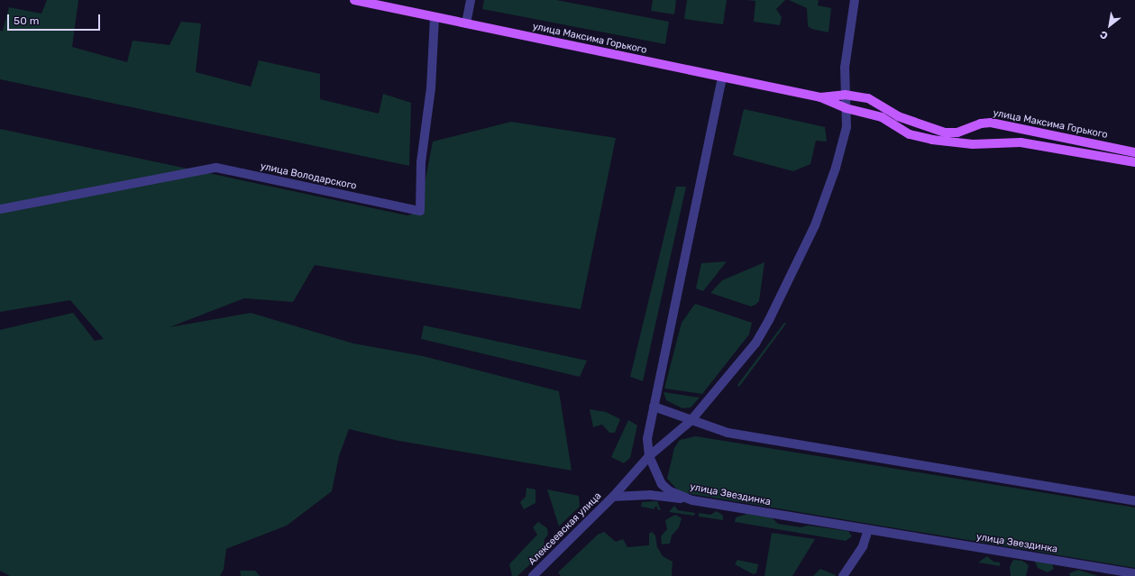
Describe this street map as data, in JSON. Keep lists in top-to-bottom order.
{
  "streets": {
    "main road": ["улица Максима Горького"],
    "street": ["улица Володарского", "улица Звездинка", "Алексеевская улица"]
  },
  "crossings": [
    ["улица Максима Горького", "улица Володарского"],
    ["улица Максима Горького", "улица Звездинка"],
    ["улица Звездинка", "Алексеевская улица"]
  ],
  "scale_bar": "50 m",
  "north": "bottom left"
}
